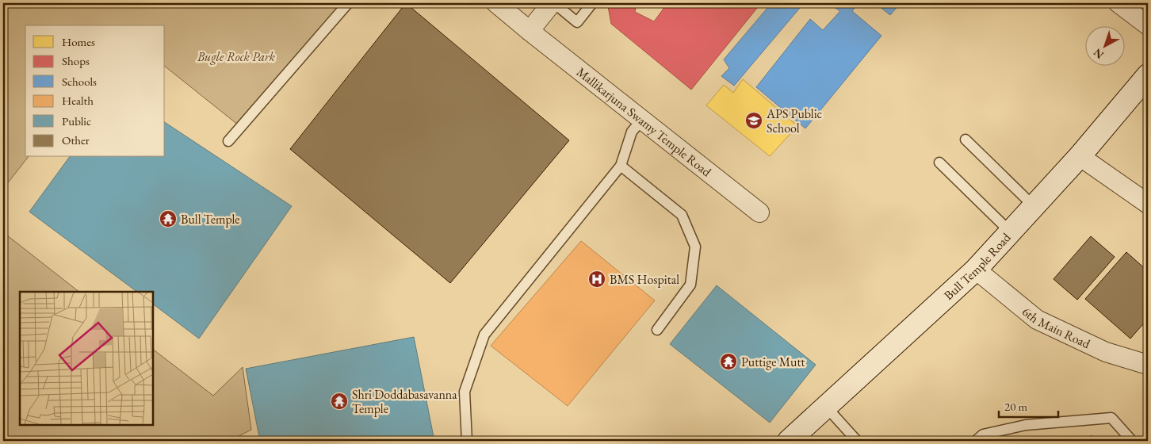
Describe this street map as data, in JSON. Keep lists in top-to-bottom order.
{
  "streets": {
    "street": ["Mallikarjuna Swamy Temple Road", "Bull Temple Road", "6th Main Road"]
  },
  "crossings": [
    ["Bull Temple Road", "6th Main Road"]
  ],
  "parks": ["Bugle Rock Park"],
  "places": {
    "school or university": ["APS Public School"],
    "temple": ["Bull Temple", "Puttige Mutt", "Shri Doddabasavanna Temple"],
    "hospital": ["BMS Hospital"]
  },
  "legend": [
    "Homes",
    "Shops",
    "Schools",
    "Health",
    "Public",
    "Other"
  ],
  "scale_bar": "20 m",
  "north": "bottom left"
}
